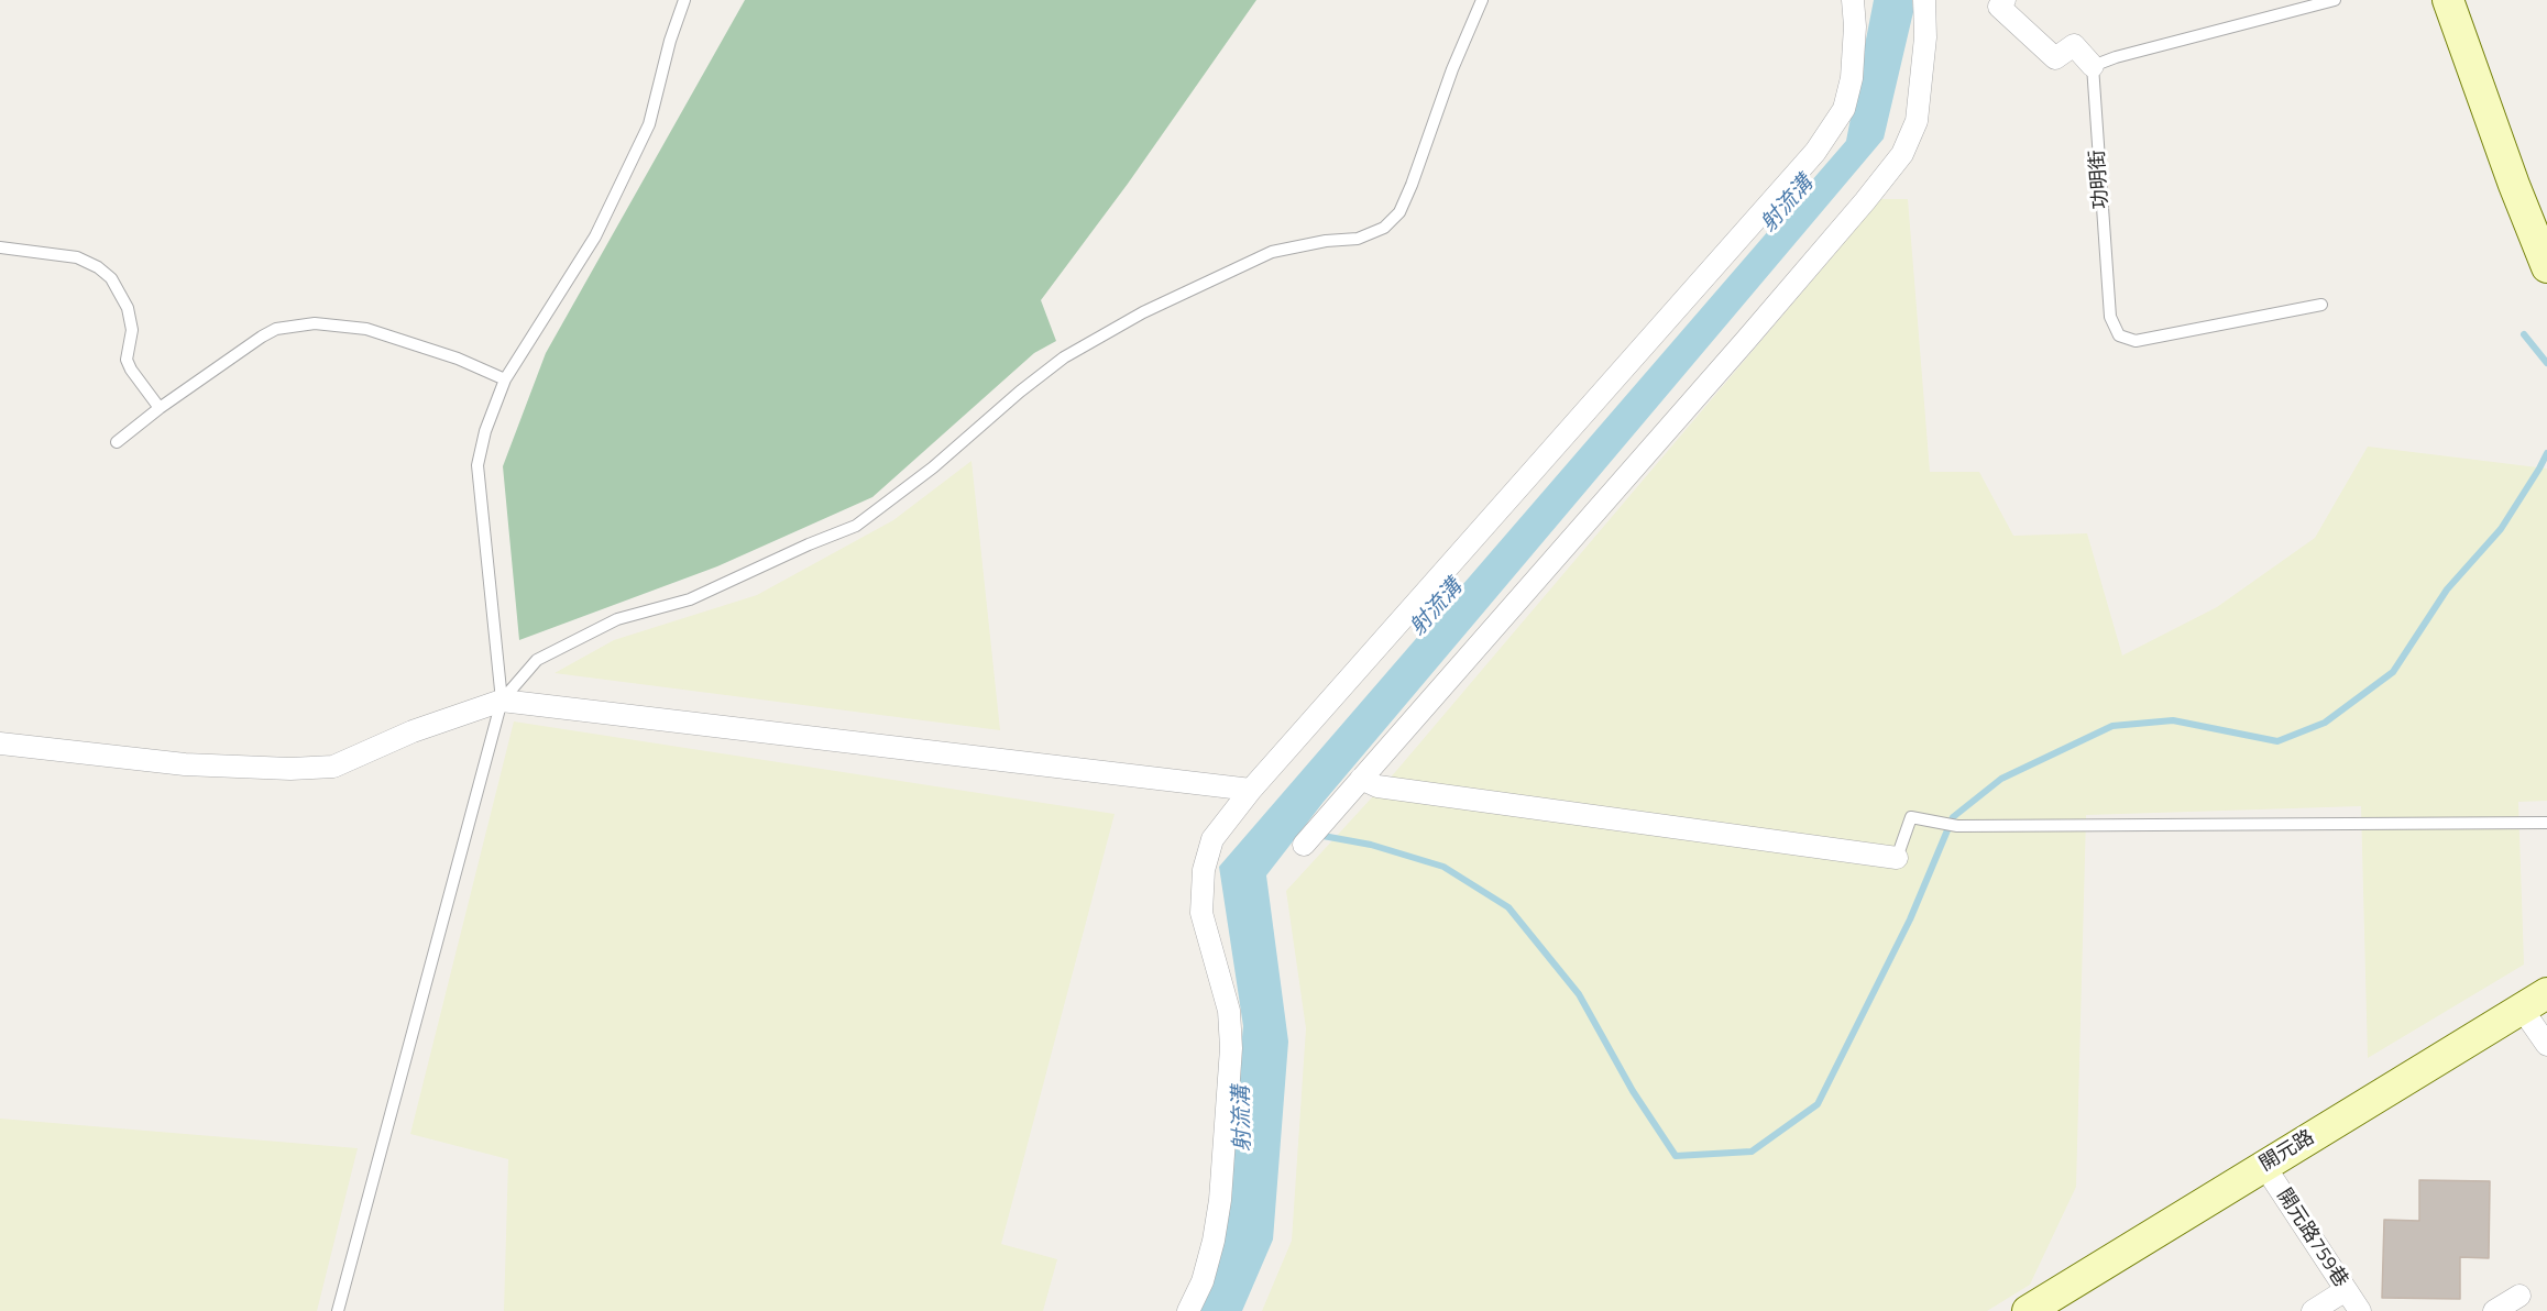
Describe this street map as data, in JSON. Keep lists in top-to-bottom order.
{
  "streets": {
    "main road": ["開元路"],
    "street": ["開元路759巷"],
    "lane": ["功明街"]
  },
  "crossings": [
    ["開元路", "開元路759巷"]
  ],
  "water": ["射流溝"]
}
